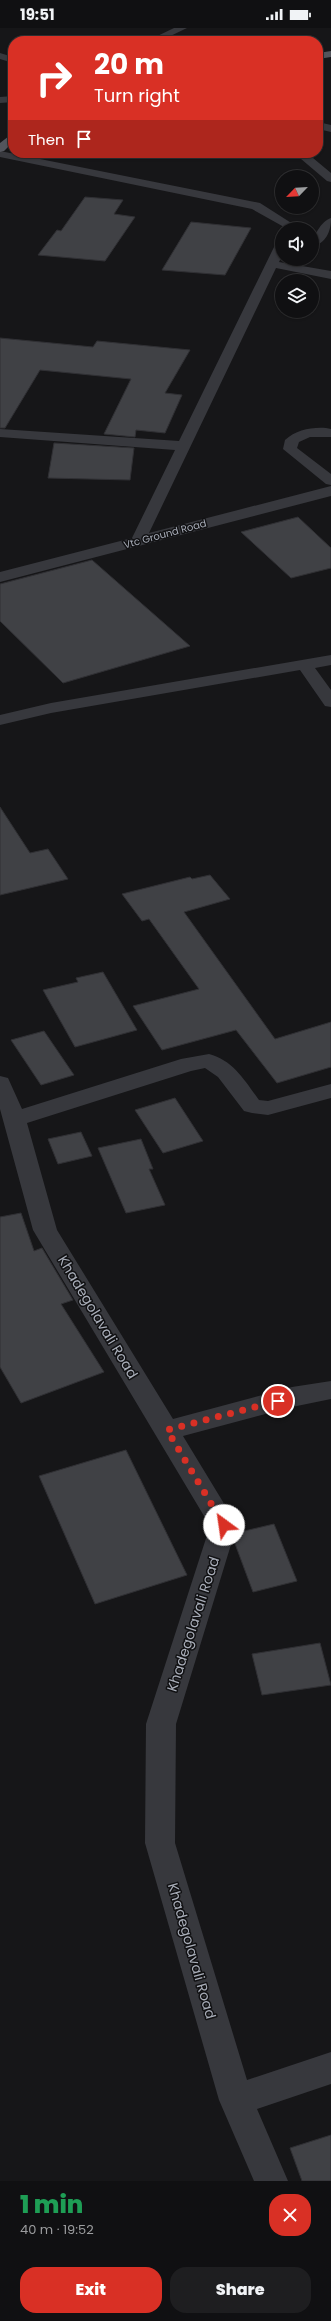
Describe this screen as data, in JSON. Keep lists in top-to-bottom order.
{
  "streets": {
    "street": ["Vtc Ground Road", "Khadegolavali Road"]
  },
  "north": "bottom left",
  "page": {
    "status": "19:51",
    "turn": ["20 m", "Turn right"],
    "then": "Then",
    "heading": ["1 min", "40 m · 19:52"],
    "buttons": ["Exit", "Share"]
  }
}
